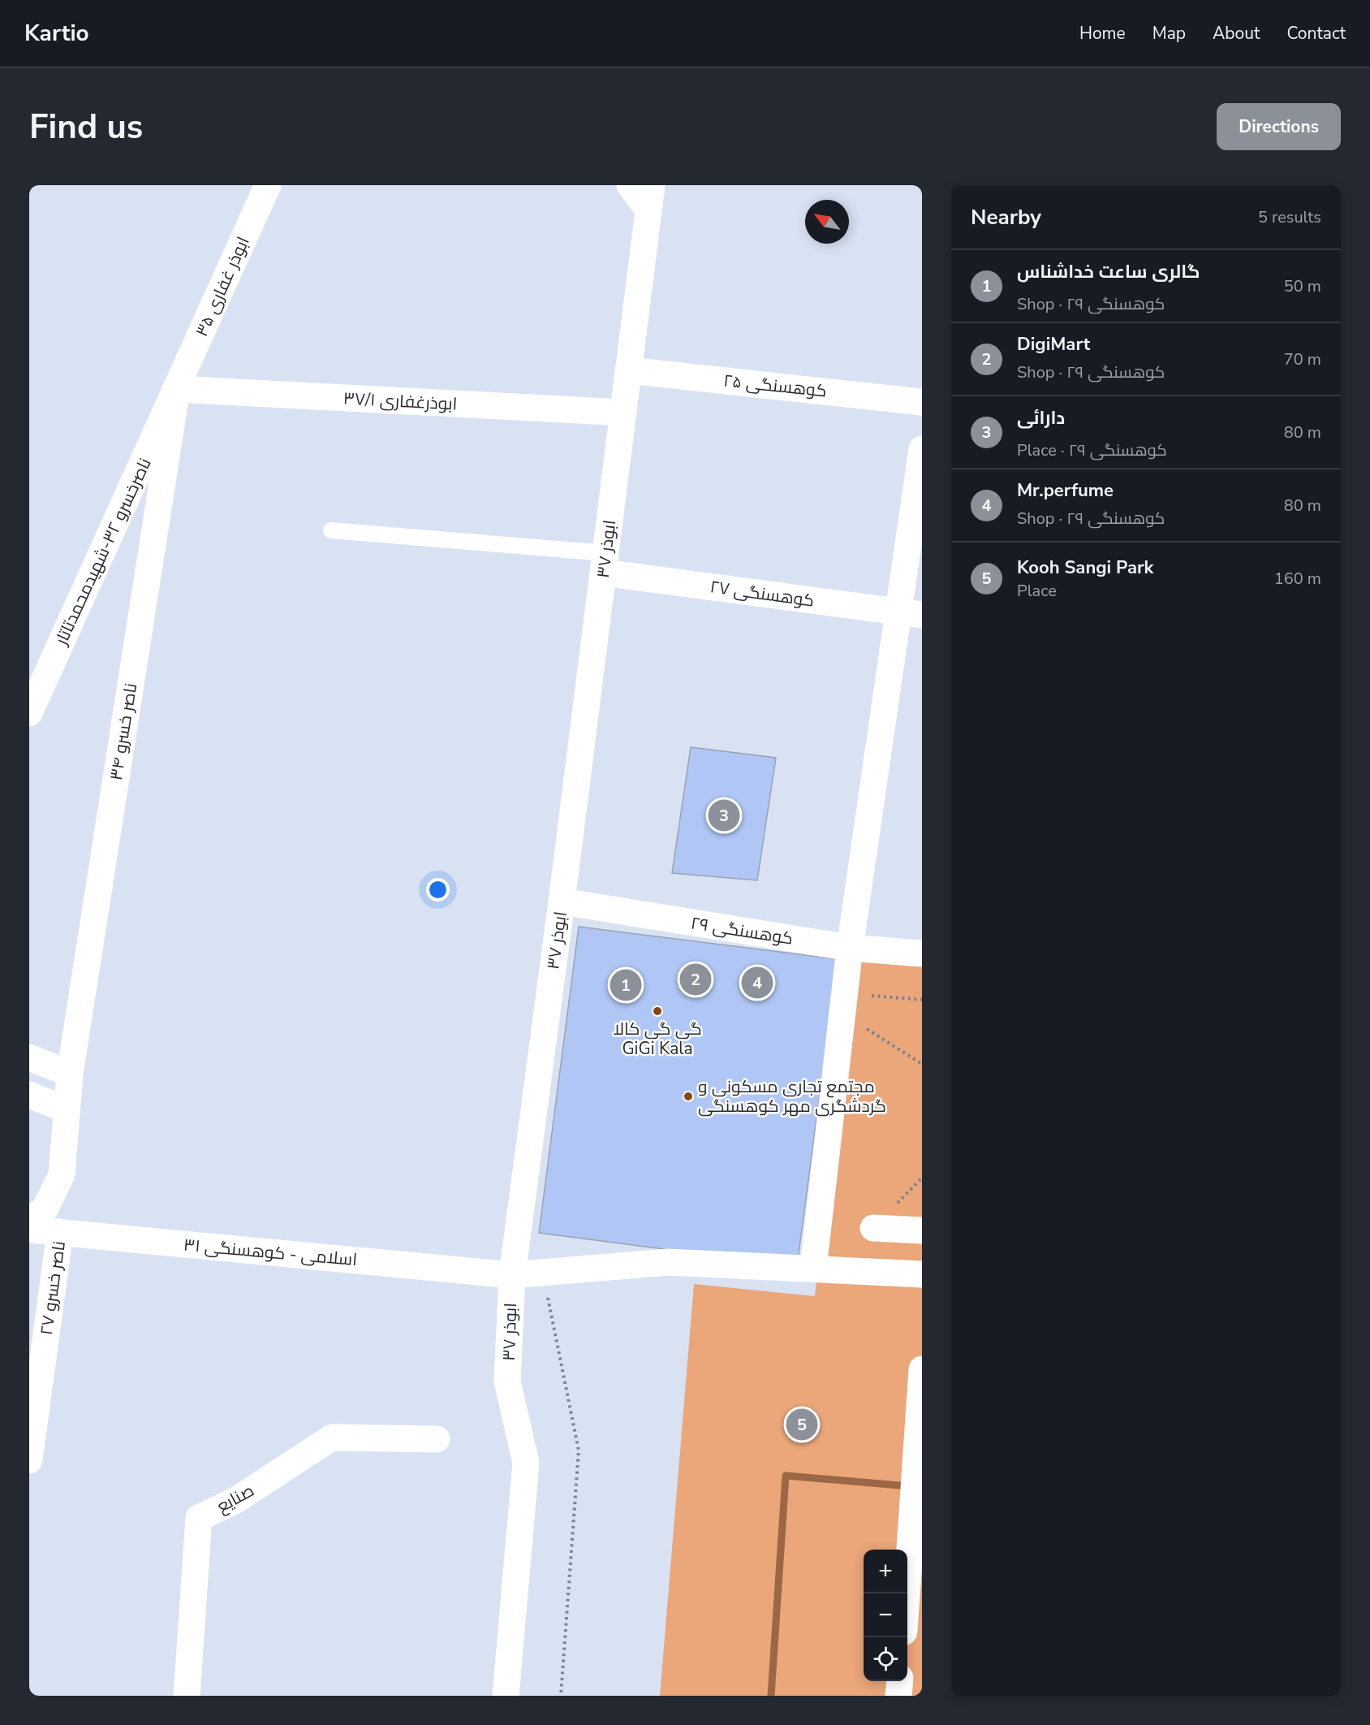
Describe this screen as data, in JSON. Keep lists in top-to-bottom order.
{
  "streets": {
    "street": [
      "ابوذر غفاری ۳۵",
      "کوهسنگی ۲۵",
      "ابوذرغفاری ۳۷/۱",
      "ابوذر ۳۷",
      "ناصرخسرو ۳۲-شهیدمحمدتاتار",
      "کوهسنگی ۲۷",
      "ناصر خسرو ۳۴",
      "کوهسنگی ۲۹",
      "اسلامی - کوهسنگی ۳۱",
      "ناصر خسرو ۲۷",
      "صنایع"
    ]
  },
  "crossings": [
    ["ابوذر غفاری ۳۵", "ابوذرغفاری ۳۷/۱"],
    ["ابوذر غفاری ۳۵", "ناصرخسرو ۳۲-شهیدمحمدتاتار"],
    ["ابوذر غفاری ۳۵", "ناصر خسرو ۳۴"],
    ["کوهسنگی ۲۵", "ابوذر ۳۷"],
    ["ابوذرغفاری ۳۷/۱", "ابوذر ۳۷"],
    ["ابوذرغفاری ۳۷/۱", "ناصرخسرو ۳۲-شهیدمحمدتاتار"],
    ["ابوذرغفاری ۳۷/۱", "ناصر خسرو ۳۴"],
    ["ابوذر ۳۷", "کوهسنگی ۲۷"],
    ["ابوذر ۳۷", "کوهسنگی ۲۹"],
    ["ابوذر ۳۷", "اسلامی - کوهسنگی ۳۱"],
    ["ناصرخسرو ۳۲-شهیدمحمدتاتار", "ناصر خسرو ۳۴"],
    ["اسلامی - کوهسنگی ۳۱", "ناصر خسرو ۲۷"]
  ],
  "places": ["گی گی کالا GiGi Kala", "مجتمع تجاری مسکونی و گردشگری مهر کوهسنگی"],
  "north": "top left",
  "page": {
    "header": "Kartio",
    "nav": [
      "Home",
      "Map",
      "About",
      "Contact"
    ],
    "buttons": "Directions",
    "title": "Find us",
    "heading": ["Nearby", "5 results"],
    "list": [
      {
        "mark": "1",
        "name": "گالری ساعت خداشناس",
        "note": "Shop · کوهسنگی ۲۹",
        "value": "50 m"
      },
      {
        "mark": "2",
        "name": "DigiMart",
        "note": "Shop · کوهسنگی ۲۹",
        "value": "70 m"
      },
      {
        "mark": "3",
        "name": "دارائی",
        "note": "Place · کوهسنگی ۲۹",
        "value": "80 m"
      },
      {
        "mark": "4",
        "name": "Mr.perfume",
        "note": "Shop · کوهسنگی ۲۹",
        "value": "80 m"
      },
      {
        "mark": "5",
        "name": "Kooh Sangi Park",
        "note": "Place",
        "value": "160 m"
      }
    ],
    "pins": [
      "3",
      "2",
      "4",
      "1",
      "5"
    ],
    "map_buttons": ["+", "−"]
  }
}
